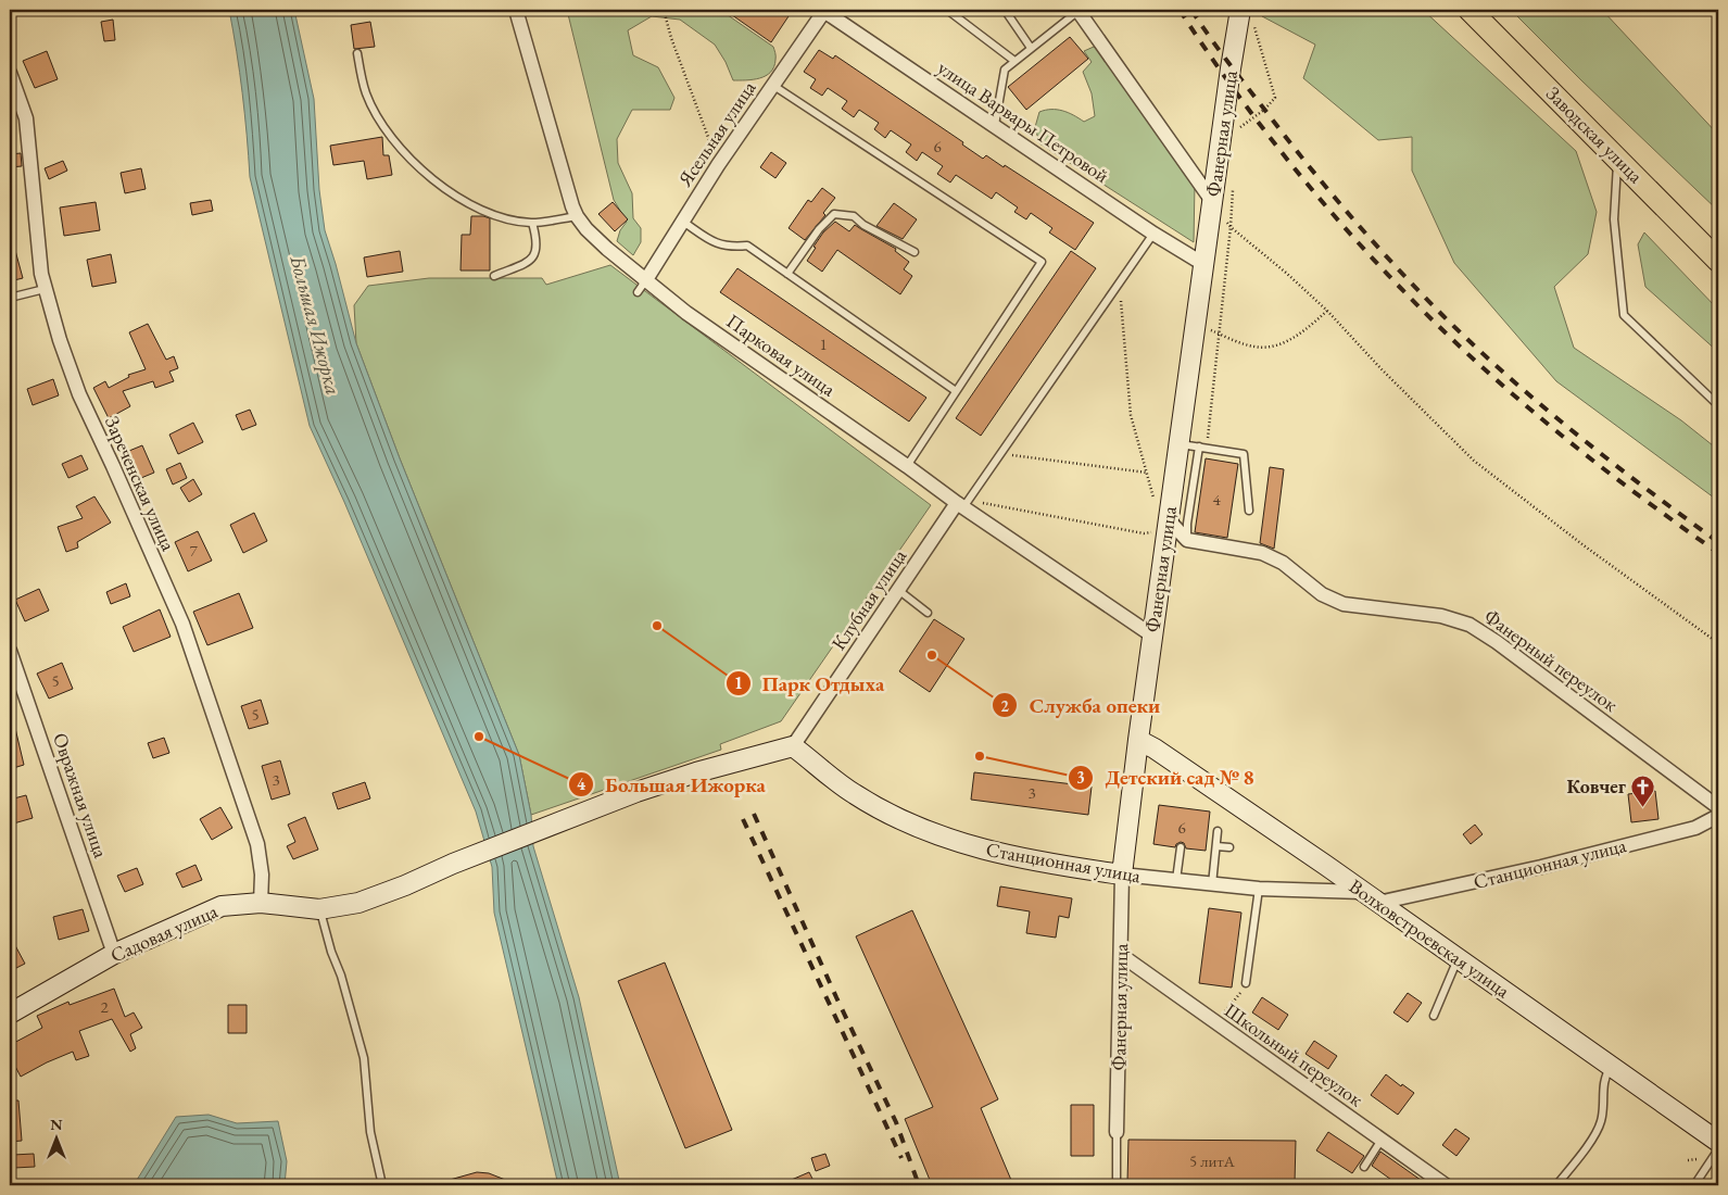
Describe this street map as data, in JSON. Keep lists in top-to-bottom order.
{
  "streets": {
    "main road": ["Заводская улица"],
    "street": [
      "улица Варвары Петровой",
      "Ясельная улица",
      "Фанерная улица",
      "Парковая улица",
      "Зареченская улица",
      "Клубная улица",
      "Фанерный переулок",
      "Овражная улица",
      "Станционная улица",
      "Садовая улица",
      "Волховстроевская улица",
      "Школьный переулок"
    ]
  },
  "crossings": [
    ["улица Варвары Петровой", "Ясельная улица"],
    ["улица Варвары Петровой", "Фанерная улица"],
    ["Ясельная улица", "Парковая улица"],
    ["Фанерная улица", "Парковая улица"],
    ["Фанерная улица", "Станционная улица"],
    ["Фанерная улица", "Волховстроевская улица"],
    ["Фанерная улица", "Школьный переулок"],
    ["Парковая улица", "Клубная улица"],
    ["Зареченская улица", "Садовая улица"],
    ["Клубная улица", "Станционная улица"],
    ["Клубная улица", "Садовая улица"],
    ["Овражная улица", "Садовая улица"],
    ["Станционная улица", "Садовая улица"],
    ["Станционная улица", "Волховстроевская улица"]
  ],
  "water": ["Большая Ижорка"],
  "places": {
    "other": [
      "Парк Отдыха",
      "Служба опеки",
      "Большая Ижорка",
      "Детский сад № 8"
    ],
    "church": ["Ковчег"]
  },
  "house_numbers": [
    "6",
    "1",
    "4",
    "7",
    "5",
    "5",
    "3",
    "3",
    "6",
    "2",
    "5 литА"
  ],
  "north": "top"
}
